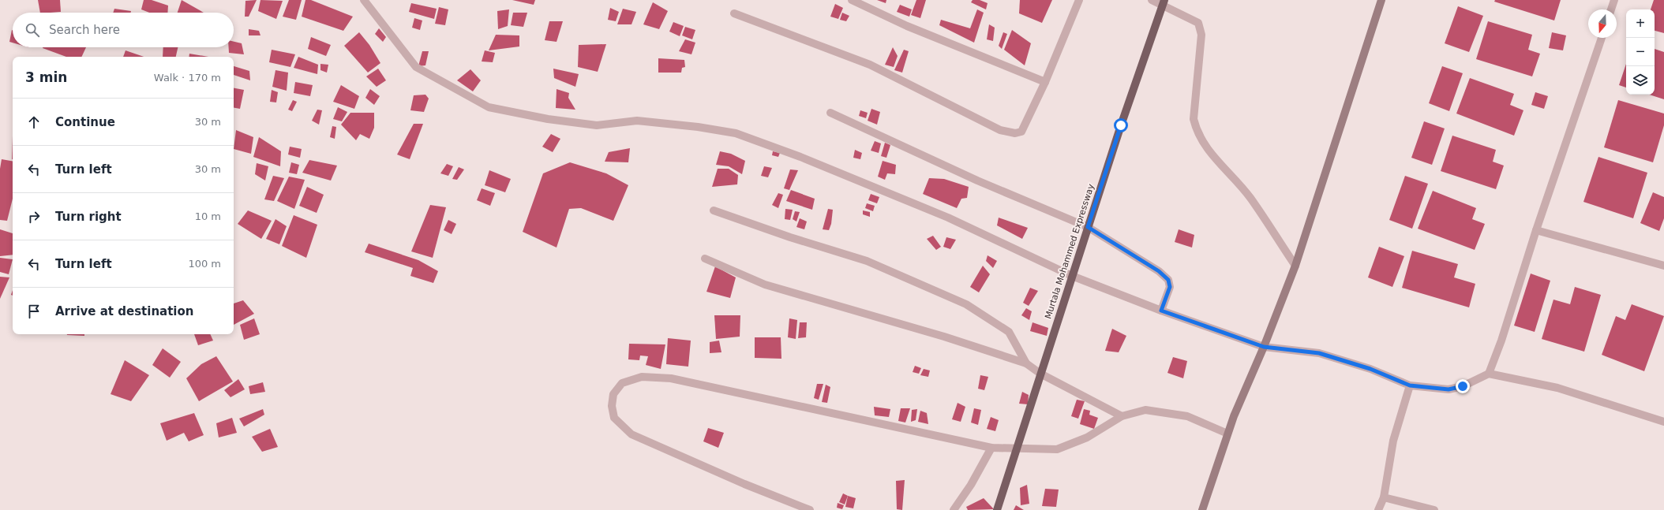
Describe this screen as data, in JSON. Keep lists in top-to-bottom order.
{
  "streets": {
    "main road": ["Murtala Mohammed Expressway"]
  },
  "north": "bottom",
  "page": {
    "map_buttons": ["+", "−"],
    "search": "Search here",
    "heading": ["3 min", "Walk · 170 m"],
    "list": [
      ["Continue", "30 m"],
      ["Turn left", "30 m"],
      ["Turn right", "10 m"],
      ["Turn left", "100 m"],
      "Arrive at destination"
    ]
  }
}
